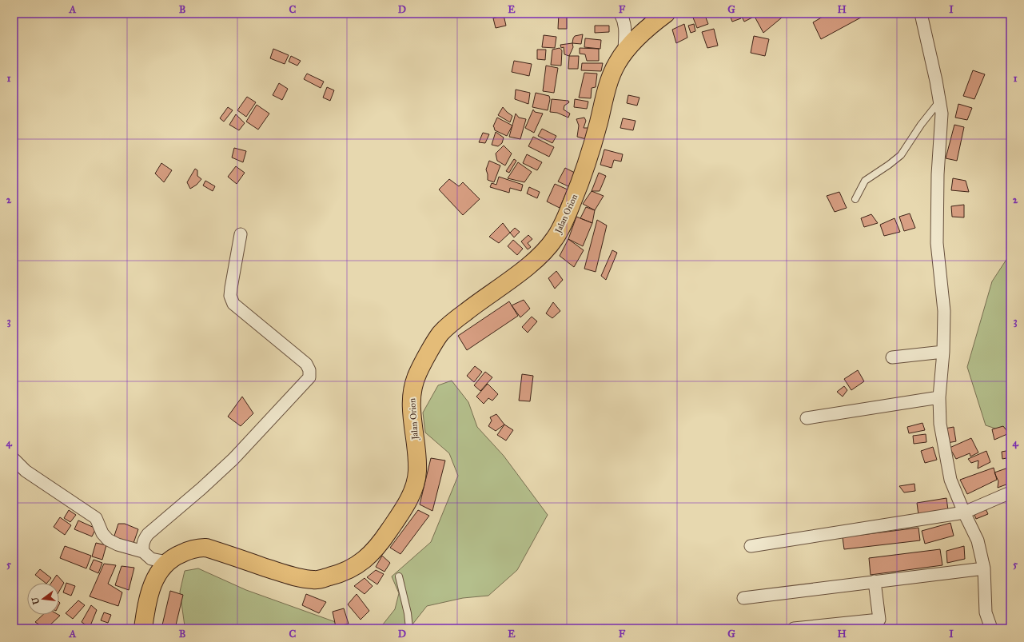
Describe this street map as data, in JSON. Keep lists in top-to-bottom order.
{
  "streets": {
    "highway": ["Jalan Orion"]
  },
  "north": "left",
  "grid": {
    "columns": [
      "A",
      "B",
      "C",
      "D",
      "E",
      "F",
      "G",
      "H",
      "I"
    ],
    "rows": [
      "1",
      "2",
      "3",
      "4",
      "5"
    ]
  }
}
